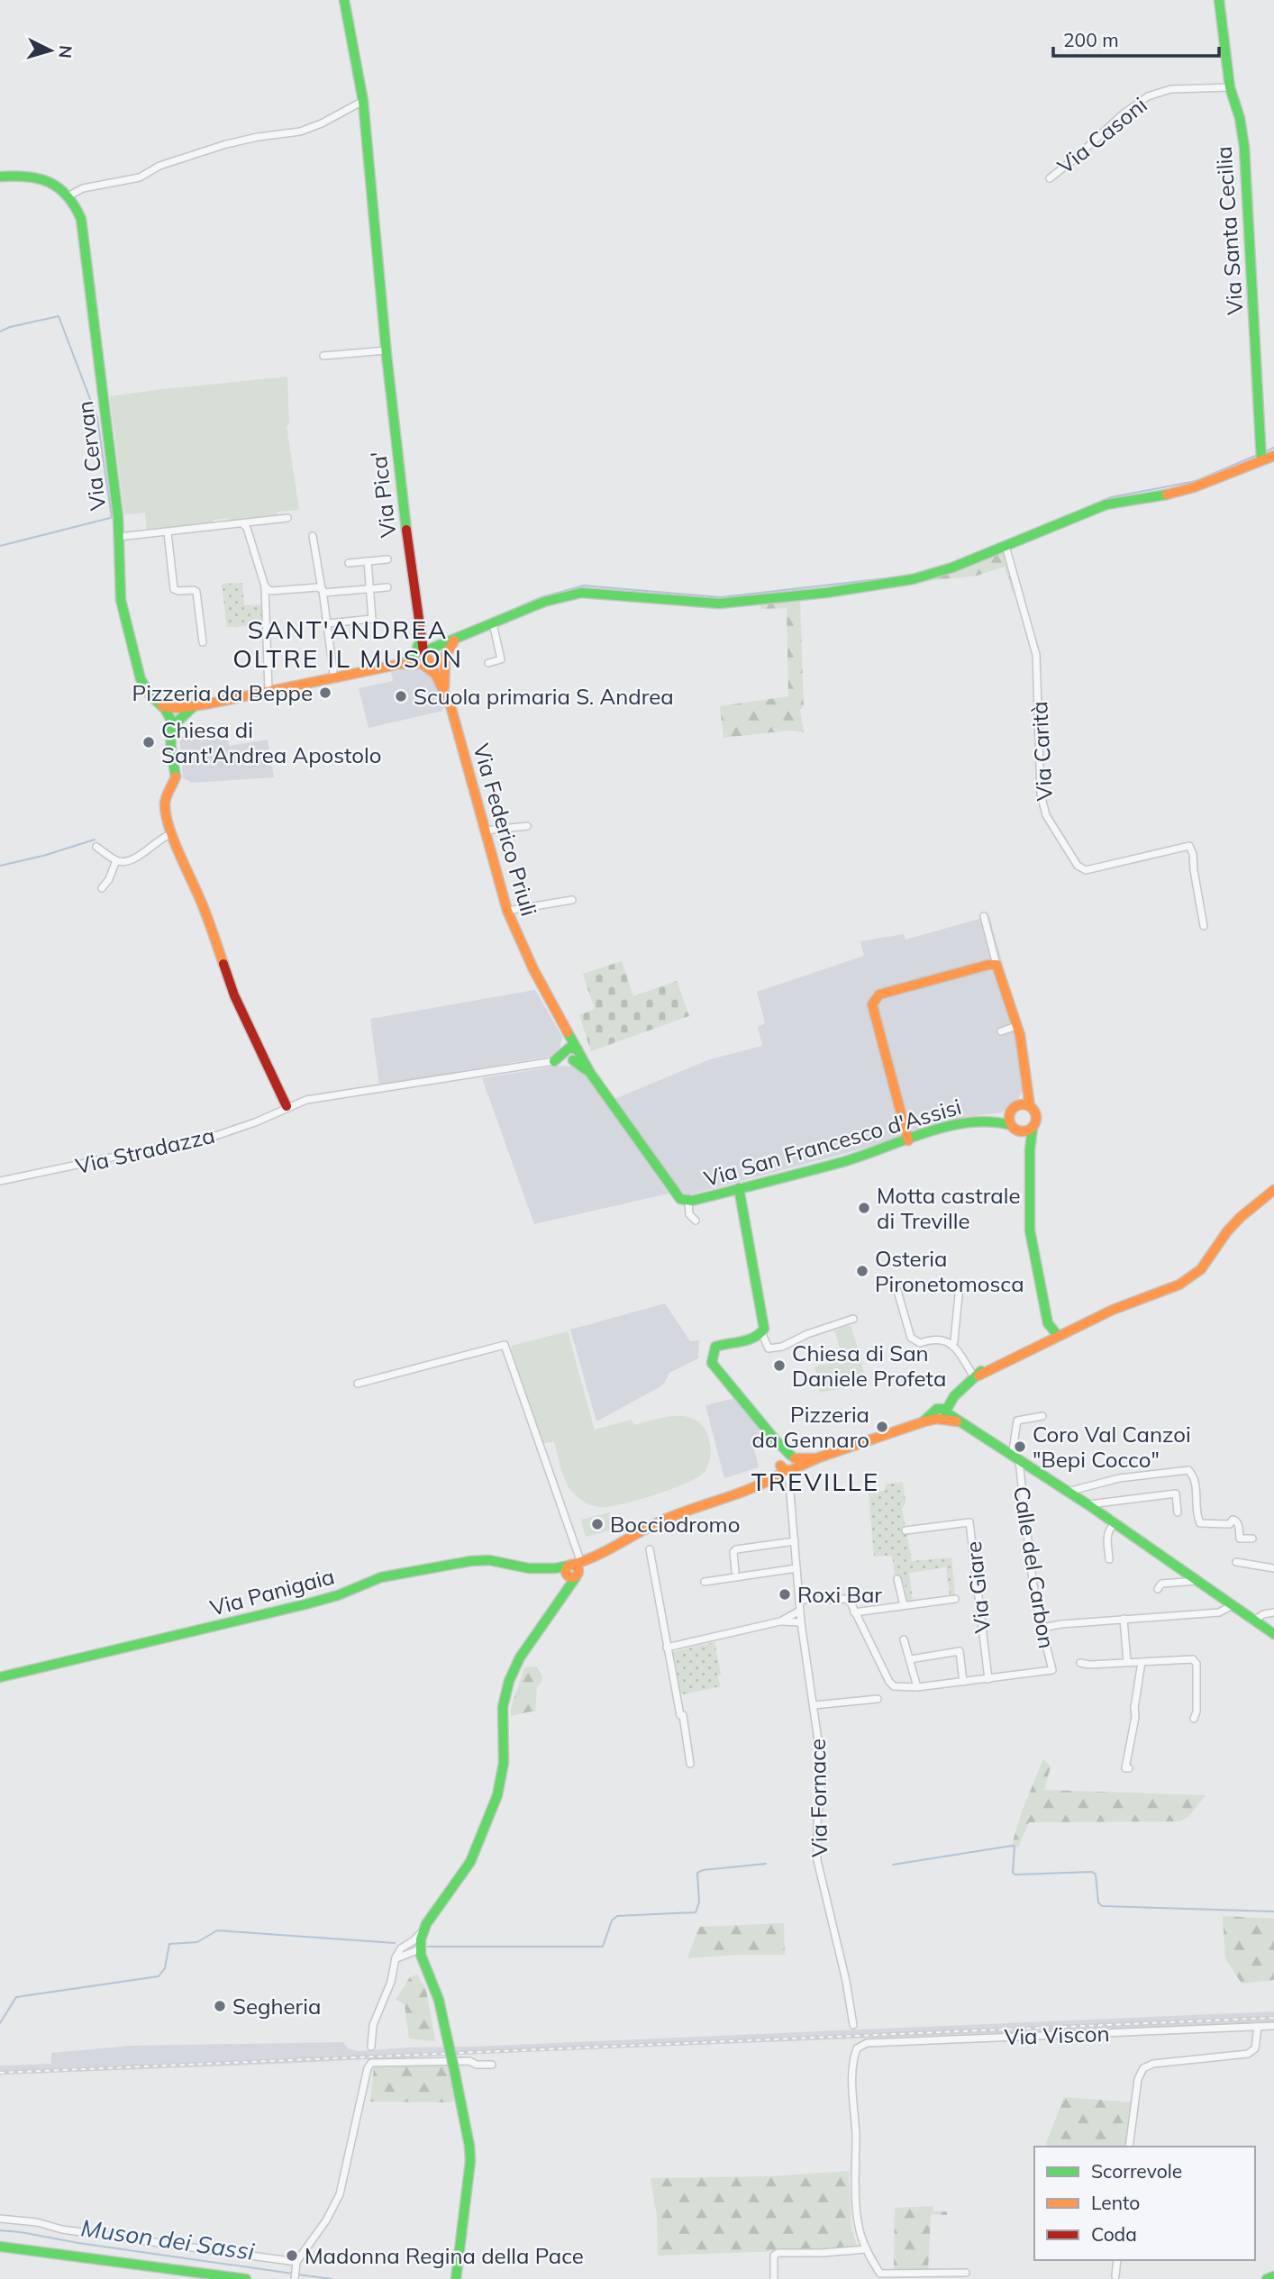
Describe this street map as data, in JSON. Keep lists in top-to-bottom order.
{
  "streets": {
    "main road": [
      "Via Santa Cecilia",
      "Via Cervan",
      "Via Pica'",
      "Via Federico Priuli",
      "Via San Francesco d'Assisi",
      "Via Panigaia"
    ],
    "street": [
      "Via Casoni",
      "Via Carità",
      "Via Stradazza",
      "Calle del Carbon",
      "Via Giare",
      "Via Fornace",
      "Via Viscon"
    ]
  },
  "crossings": [
    ["Via Casoni", "Via Santa Cecilia"],
    ["Via Pica'", "Via Federico Priuli"],
    ["Via Federico Priuli", "Via San Francesco d'Assisi"],
    ["Calle del Carbon", "Via Giare"]
  ],
  "districts": ["SANT'ANDREA OLTRE IL MUSON", "TREVILLE"],
  "water": ["Muson dei Sassi"],
  "places": [
    "Pizzeria da Beppe",
    "Scuola primaria S. Andrea",
    "Chiesa di Sant'Andrea Apostolo",
    "Motta castrale di Treville",
    "Osteria Pironetomosca",
    "Chiesa di San Daniele Profeta",
    "Pizzeria da Gennaro",
    "Coro Val Canzoi \"Bepi Cocco\"",
    "Bocciodromo",
    "Roxi Bar",
    "Segheria",
    "Madonna Regina della Pace"
  ],
  "legend": ["Scorrevole", "Lento", "Coda"],
  "scale_bar": "200 m",
  "north": "right"
}
